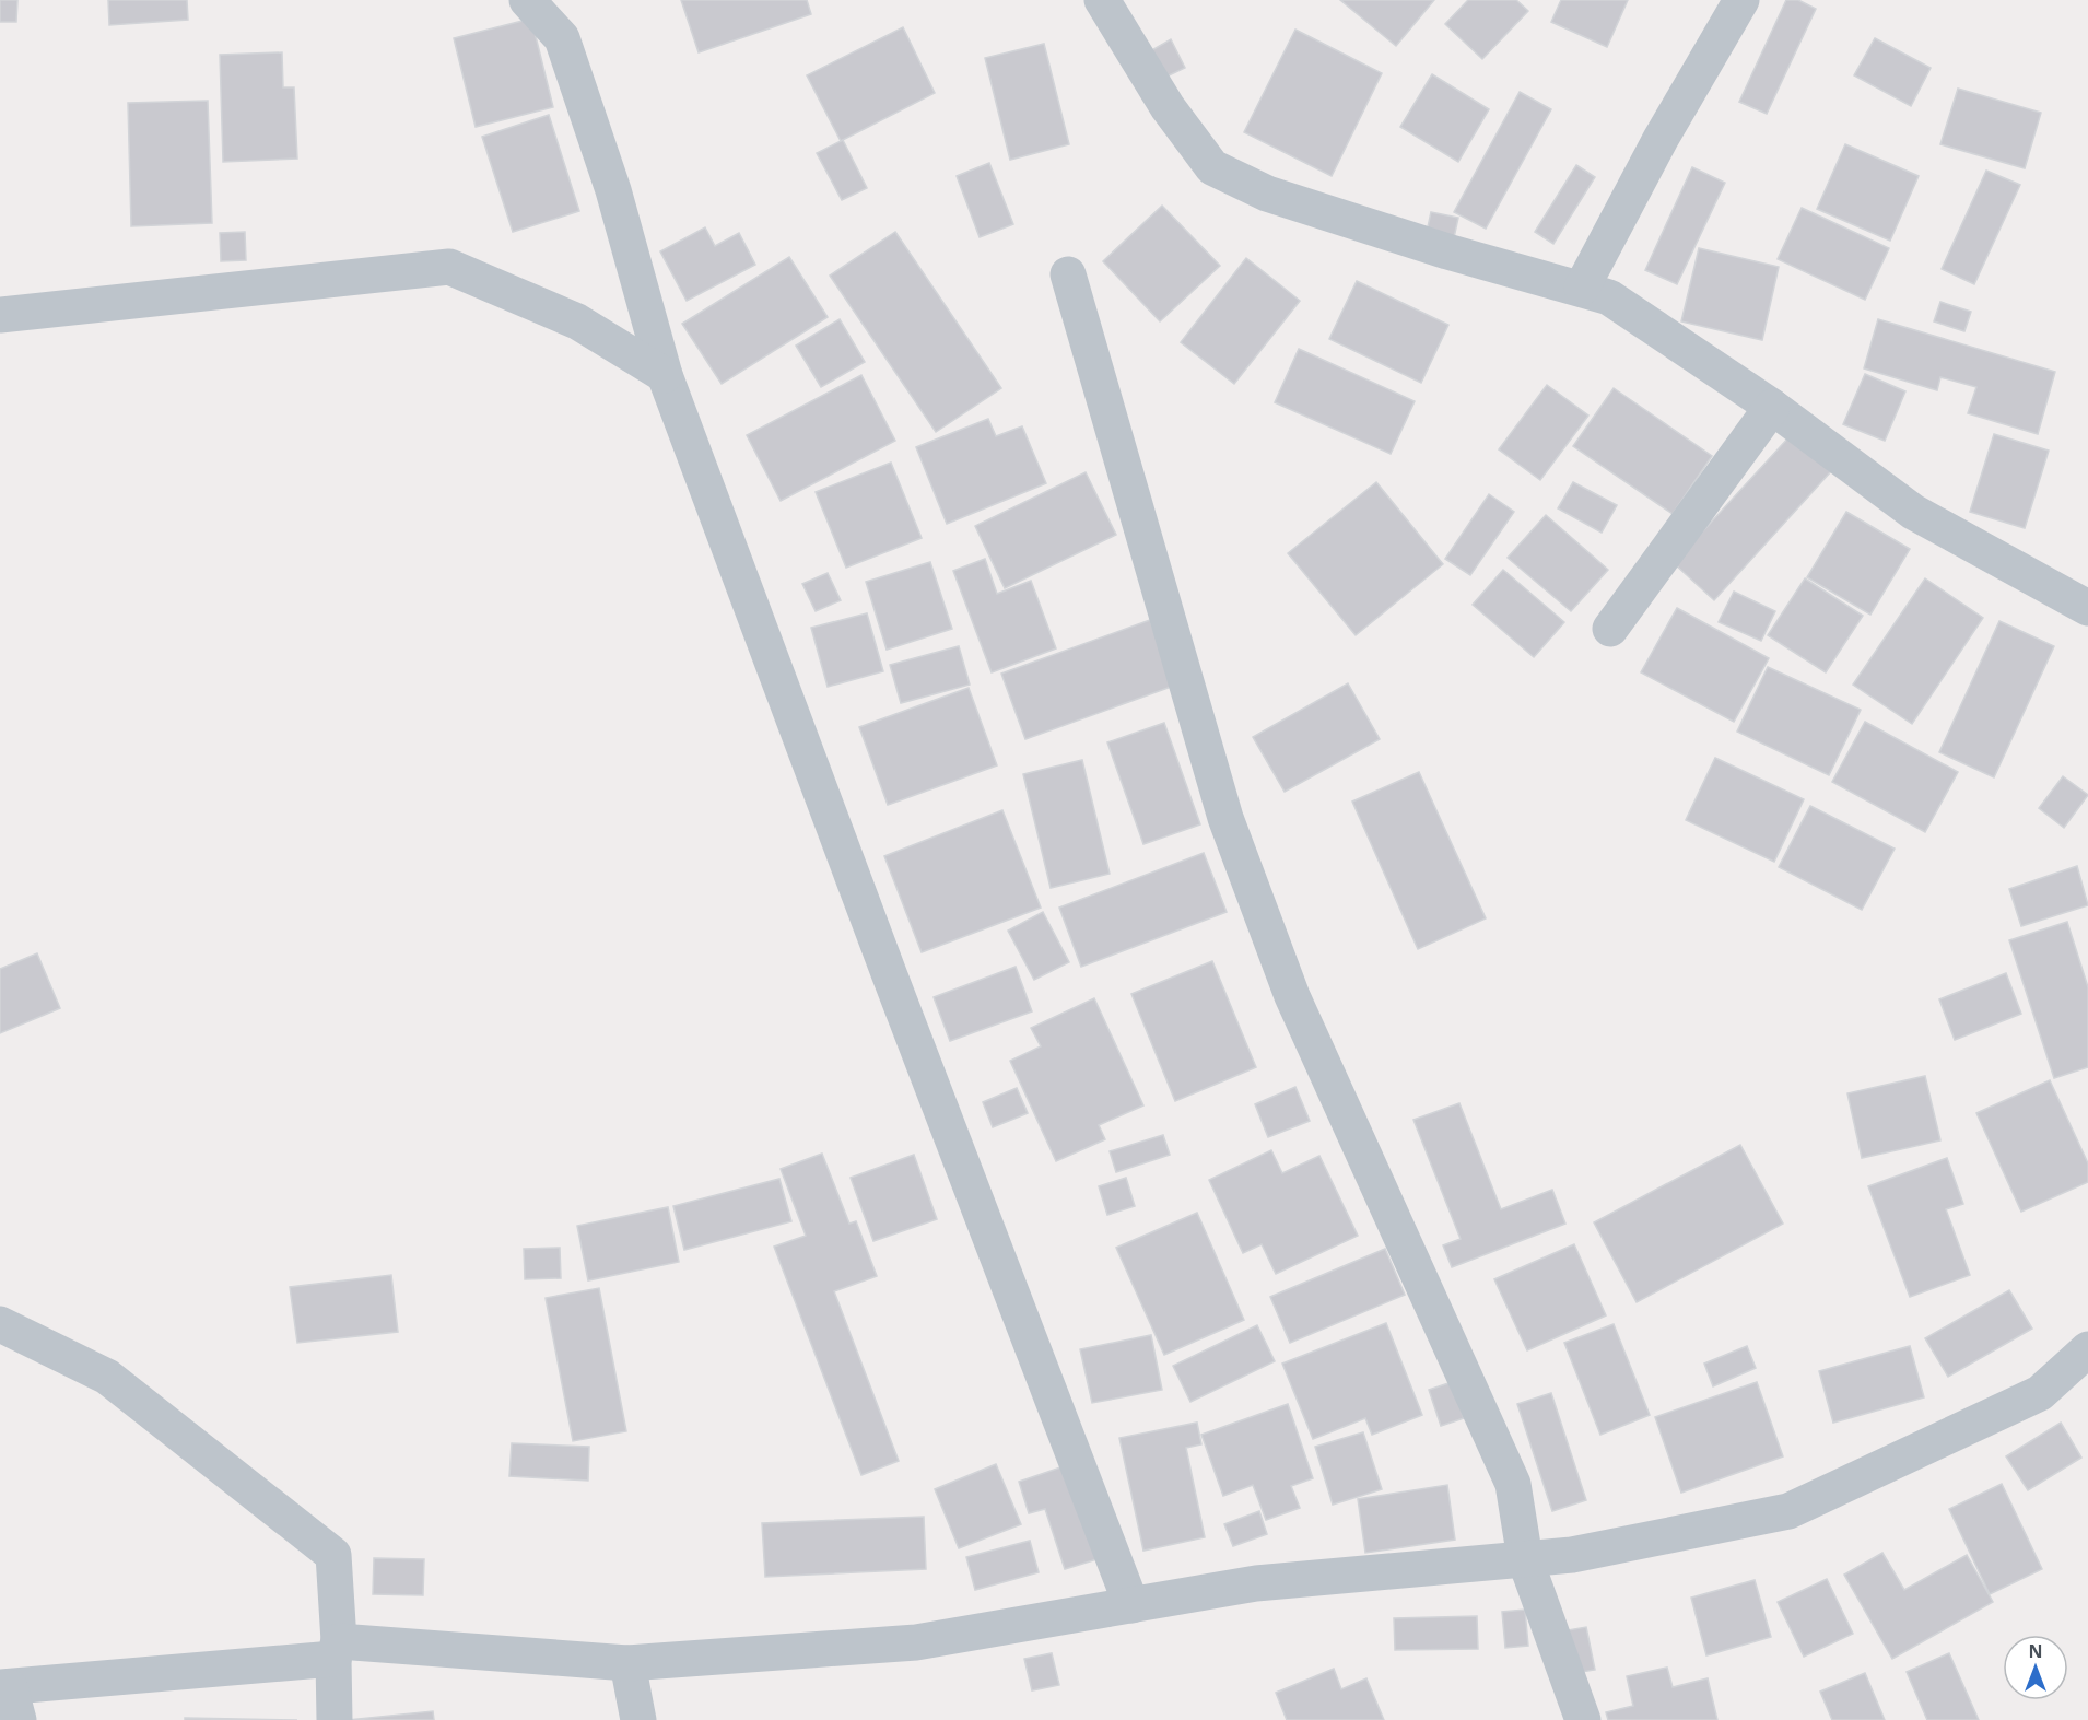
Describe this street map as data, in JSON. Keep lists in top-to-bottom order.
{
  "north": "top"
}
